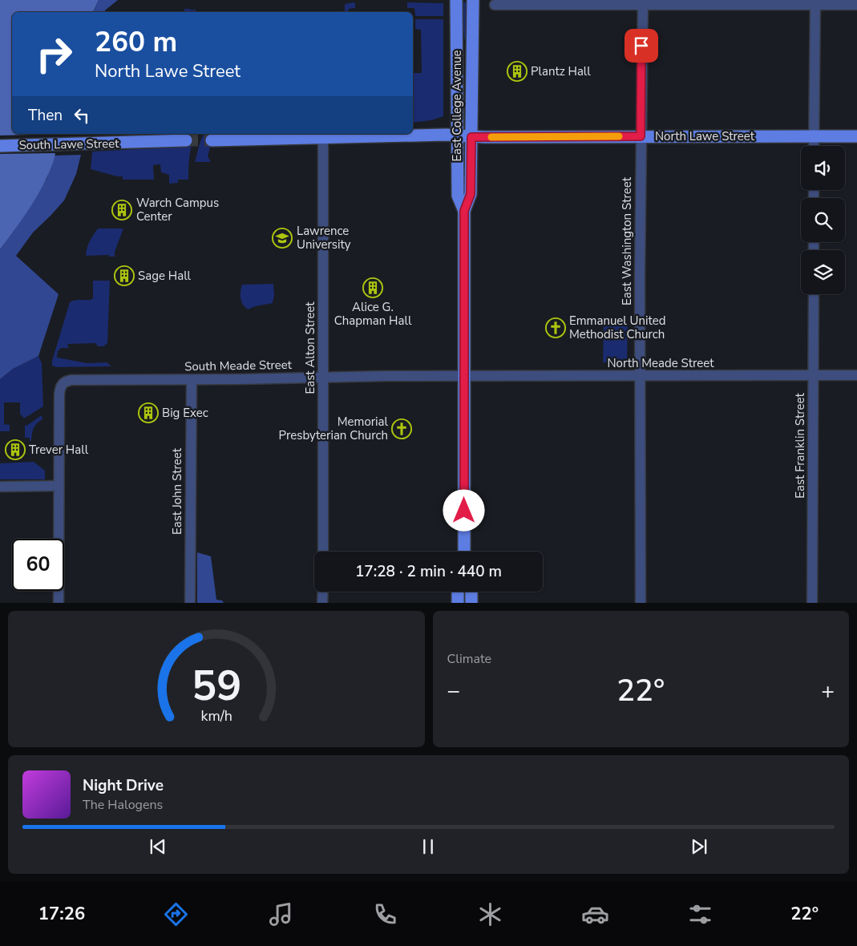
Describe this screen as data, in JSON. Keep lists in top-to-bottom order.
{
  "streets": {
    "main road": ["East College Avenue", "North Lawe Street", "South Lawe Street"],
    "street": [
      "East Washington Street",
      "East Alton Street",
      "North Meade Street",
      "South Meade Street",
      "East Franklin Street",
      "East John Street"
    ]
  },
  "crossings": [
    ["East College Avenue", "North Lawe Street"],
    ["East College Avenue", "North Meade Street"],
    ["East College Avenue", "South Meade Street"],
    ["North Lawe Street", "East Washington Street"],
    ["East Washington Street", "North Meade Street"],
    ["East Alton Street", "South Meade Street"],
    ["North Meade Street", "South Meade Street"],
    ["North Meade Street", "East Franklin Street"],
    ["South Meade Street", "East John Street"]
  ],
  "places": {
    "building": [
      "Plantz Hall",
      "Warch Campus Center",
      "Sage Hall",
      "Alice G. Chapman Hall",
      "Big Exec",
      "Trever Hall"
    ],
    "school or university": ["Lawrence University"],
    "church": ["Emmanuel United Methodist Church", "Memorial Presbyterian Church"]
  },
  "page": {
    "turn": ["260 m", "North Lawe Street"],
    "then": "Then",
    "limit": "60",
    "trip": "17:28 · 2 min · 440 m",
    "tile": "Climate",
    "heat": ["−", "22°", "+"],
    "song": ["Night Drive", "The Halogens"],
    "tabs": ["17:26", "22°"],
    "gauge": ["59", "km/h"]
  }
}
